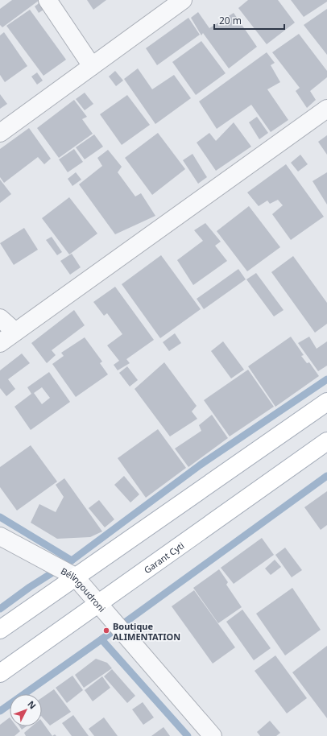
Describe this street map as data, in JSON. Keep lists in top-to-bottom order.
{
  "streets": {
    "main road": ["Garant Cyti"],
    "street": ["Bélingoudroni"]
  },
  "crossings": [
    ["Garant Cyti", "Bélingoudroni"]
  ],
  "places": ["Boutique ALIMENTATION"],
  "scale_bar": "20 m",
  "north": "top right"
}
